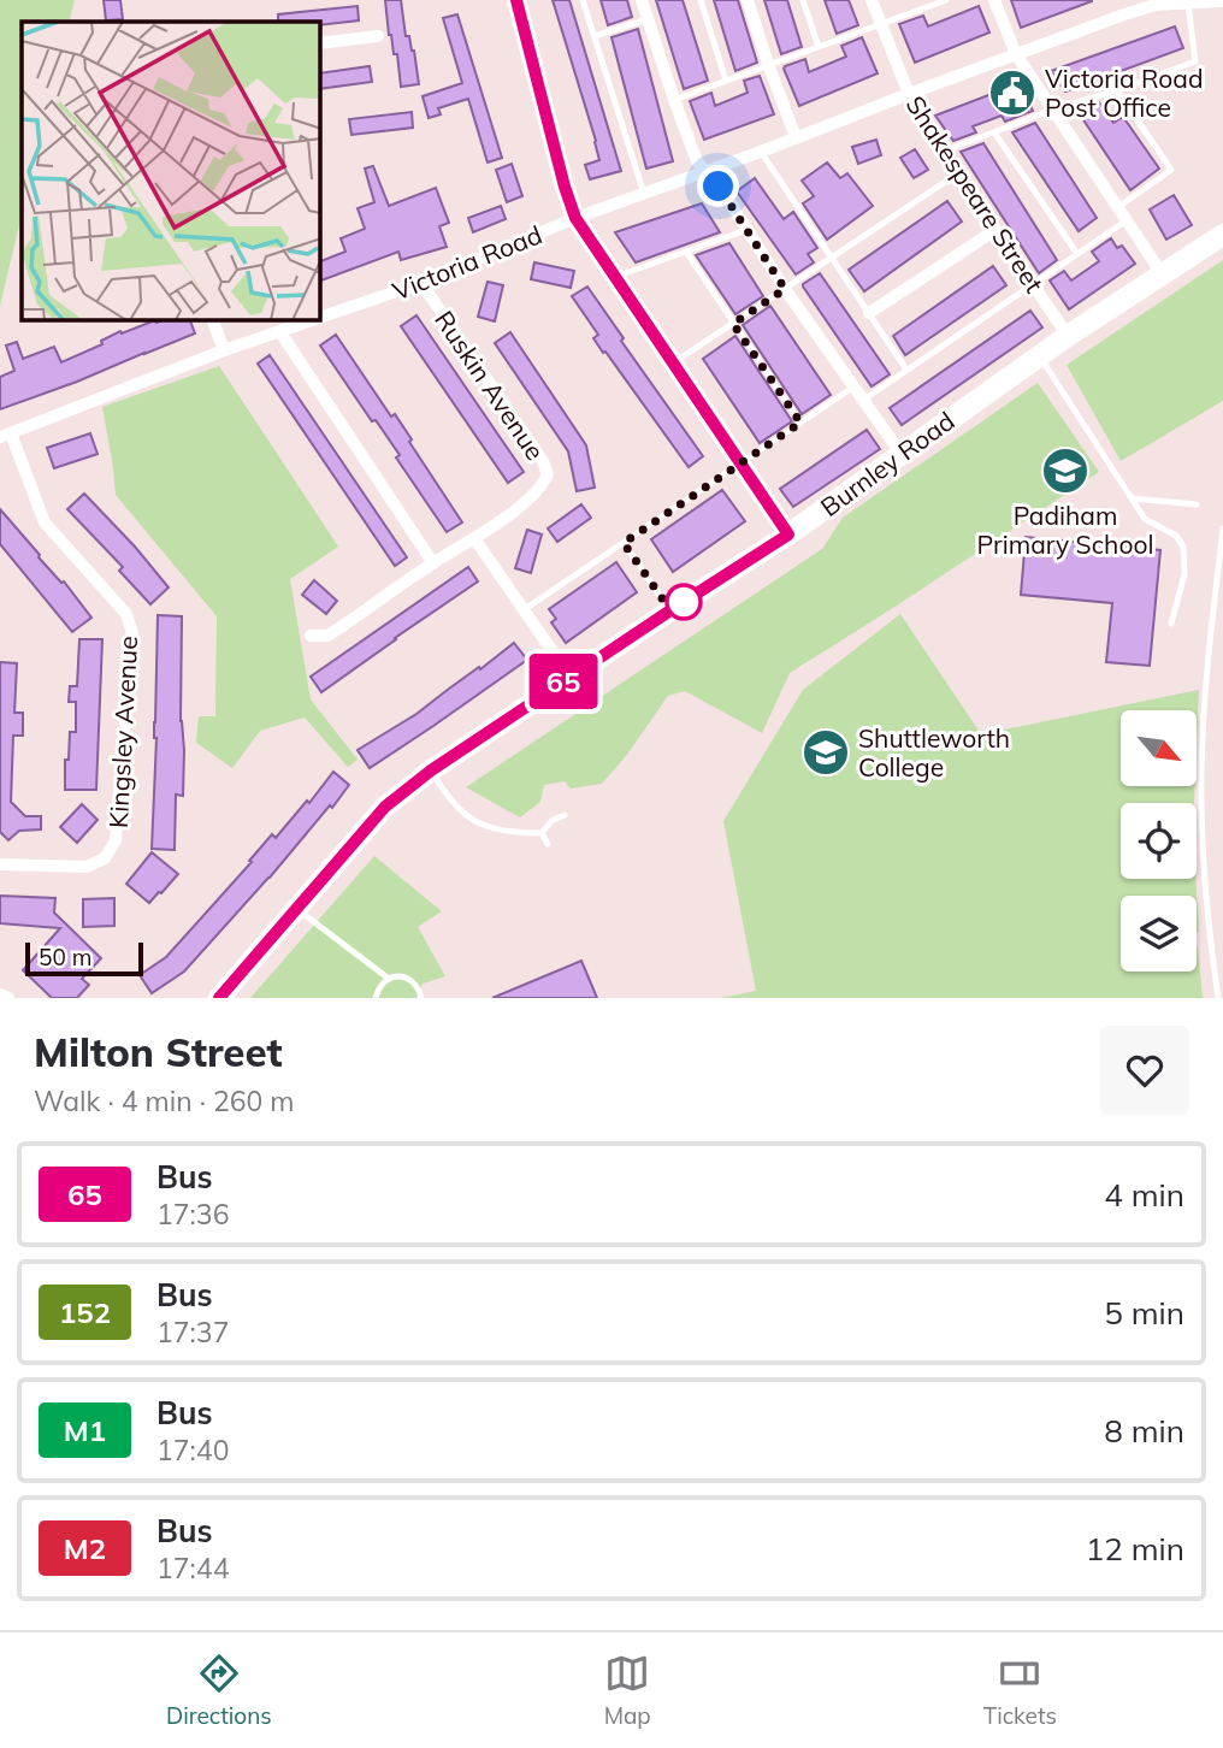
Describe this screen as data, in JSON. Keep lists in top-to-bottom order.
{
  "streets": {
    "main road": ["Burnley Road"],
    "street": [
      "Shakespeare Street",
      "Victoria Road",
      "Ruskin Avenue",
      "Kingsley Avenue"
    ]
  },
  "crossings": [
    ["Shakespeare Street", "Victoria Road"],
    ["Shakespeare Street", "Burnley Road"],
    ["Victoria Road", "Ruskin Avenue"],
    ["Victoria Road", "Kingsley Avenue"]
  ],
  "places": {
    "public building": ["Victoria Road Post Office"],
    "school or university": ["Padiham Primary School", "Shuttleworth College"]
  },
  "lines": ["bus line 65"],
  "scale_bar": "50 m",
  "north": "bottom right",
  "page": {
    "on_map": "65",
    "scale": "50 m",
    "heading": ["Milton Street", "Walk · 4 min · 260 m"],
    "list": [
      {
        "mark": "65",
        "name": "Bus",
        "note": "17:36",
        "value": "4 min"
      },
      {
        "mark": "152",
        "name": "Bus",
        "note": "17:37",
        "value": "5 min"
      },
      {
        "mark": "M1",
        "name": "Bus",
        "note": "17:40",
        "value": "8 min"
      },
      {
        "mark": "M2",
        "name": "Bus",
        "note": "17:44",
        "value": "12 min"
      }
    ],
    "tabs": ["Directions", "Map", "Tickets"]
  }
}
